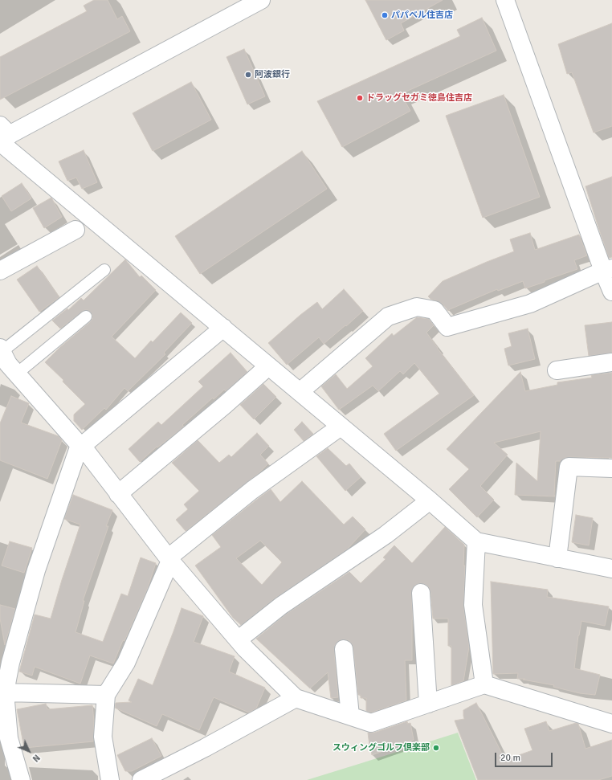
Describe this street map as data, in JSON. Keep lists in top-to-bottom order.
{
  "places": [
    "パパベル住吉店",
    "阿波銀行",
    "ドラッグセガミ徳島住吉店",
    "スウィングゴルフ倶楽部"
  ],
  "scale_bar": "20 m",
  "north": "bottom right"
}
